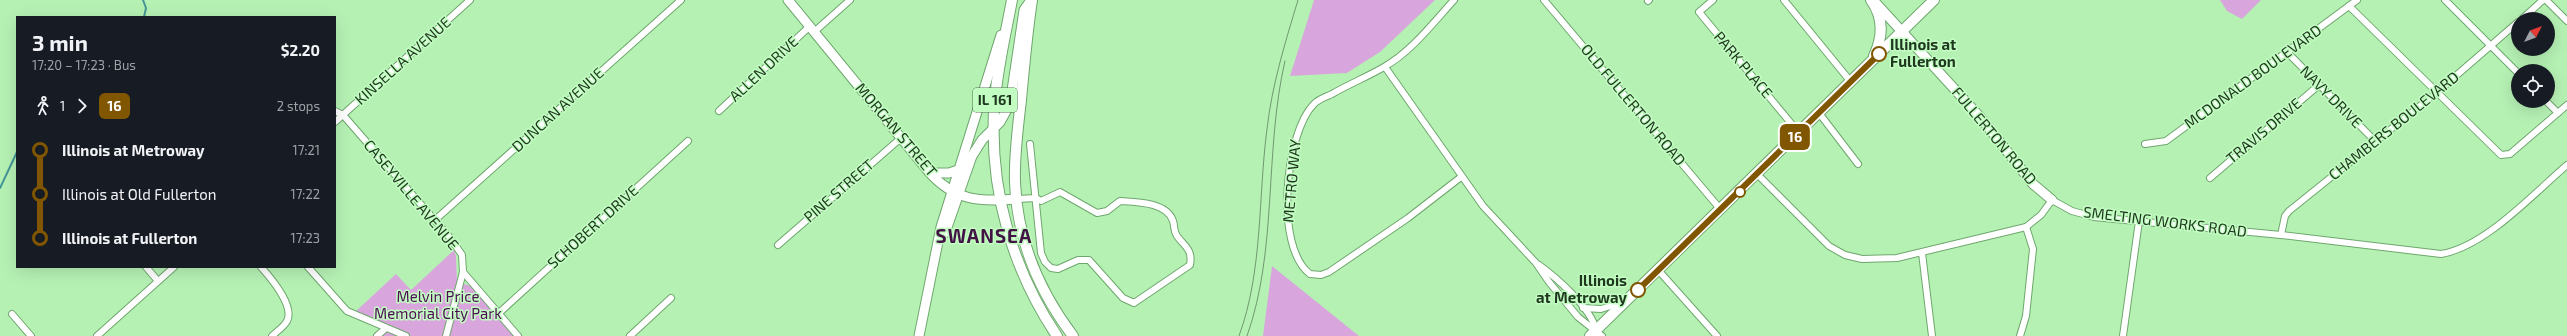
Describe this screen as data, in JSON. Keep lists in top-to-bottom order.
{
  "streets": {
    "main road": ["IL 161"],
    "street": [
      "KINSELLA AVENUE",
      "PARK PLACE",
      "ALLEN DRIVE",
      "MCDONALD BOULEVARD",
      "NAVY DRIVE",
      "OLD FULLERTON ROAD",
      "DUNCAN AVENUE",
      "CHAMBERS BOULEVARD",
      "MORGAN STREET",
      "TRAVIS DRIVE",
      "FULLERTON ROAD",
      "METRO WAY",
      "PINE STREET",
      "CASEYVILLE AVENUE",
      "SMELTING WORKS ROAD",
      "SCHOBERT DRIVE"
    ]
  },
  "crossings": [
    ["KINSELLA AVENUE", "CASEYVILLE AVENUE"],
    ["ALLEN DRIVE", "MORGAN STREET"],
    ["MCDONALD BOULEVARD", "NAVY DRIVE"],
    ["NAVY DRIVE", "CHAMBERS BOULEVARD"],
    ["NAVY DRIVE", "TRAVIS DRIVE"],
    ["DUNCAN AVENUE", "CASEYVILLE AVENUE"],
    ["CHAMBERS BOULEVARD", "SMELTING WORKS ROAD"],
    ["MORGAN STREET", "PINE STREET"],
    ["FULLERTON ROAD", "SMELTING WORKS ROAD"]
  ],
  "districts": ["SWANSEA"],
  "parks": ["Melvin Price Memorial City Park"],
  "places": ["Illinois at Fullerton", "Illinois at Metroway"],
  "lines": ["bus line 16"],
  "north": "top right",
  "page": {
    "on_map": "16",
    "heading": ["3 min", "17:20 – 17:23 · Bus", "$2.20"],
    "legs": ["1", "16", "2 stops"],
    "list": [
      {
        "name": "Illinois at Metroway",
        "value": "17:21"
      },
      {
        "name": "Illinois at Old Fullerton",
        "value": "17:22"
      },
      {
        "name": "Illinois at Fullerton",
        "value": "17:23"
      }
    ]
  }
}
